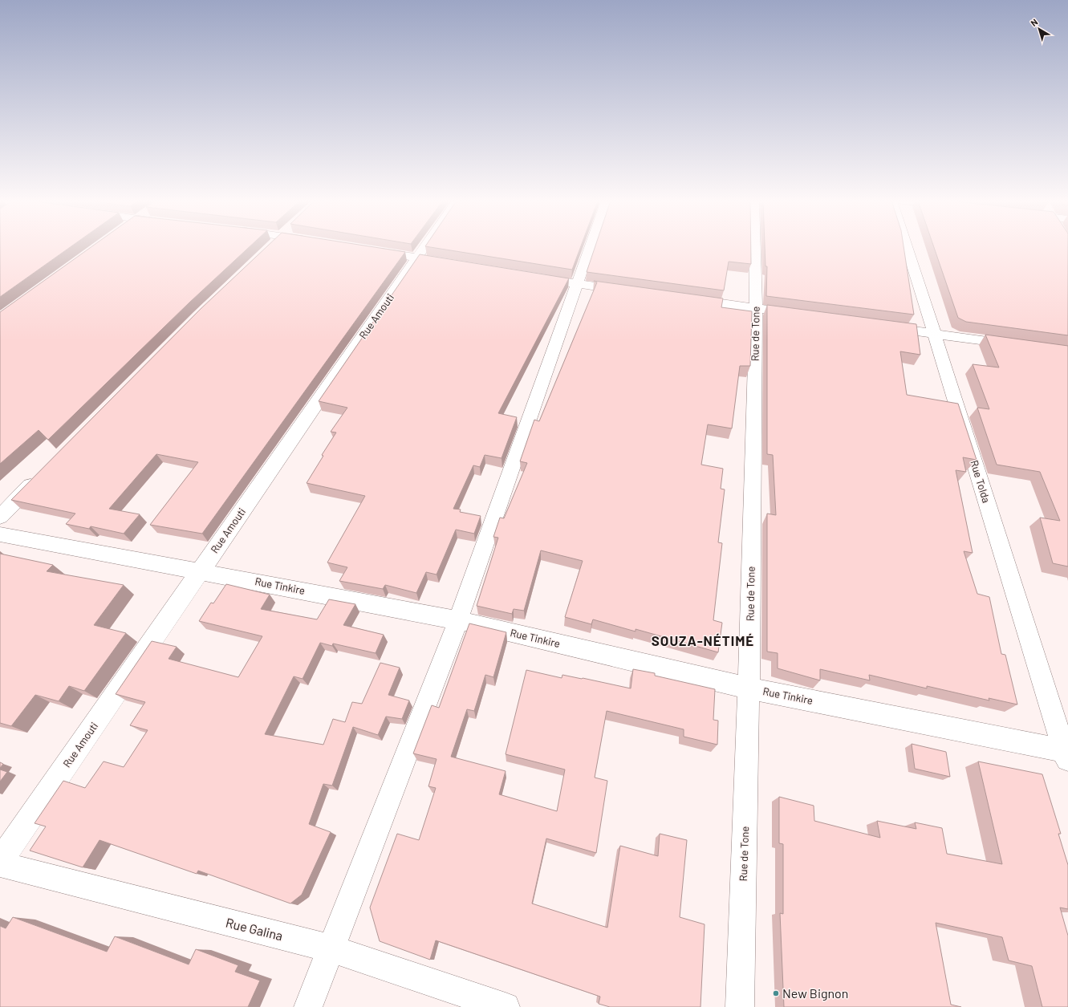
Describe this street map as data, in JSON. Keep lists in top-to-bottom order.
{
  "streets": {
    "street": [
      "Rue Amouti",
      "Rue de Tone",
      "Rue Tolda",
      "Rue Tinkire",
      "Rue Galina"
    ]
  },
  "crossings": [
    ["Rue Amouti", "Rue Tinkire"],
    ["Rue de Tone", "Rue Tinkire"],
    ["Rue Tolda", "Rue Tinkire"]
  ],
  "districts": ["SOUZA-NÉTIMÉ"],
  "places": ["New Bignon"],
  "north": "top left"
}
